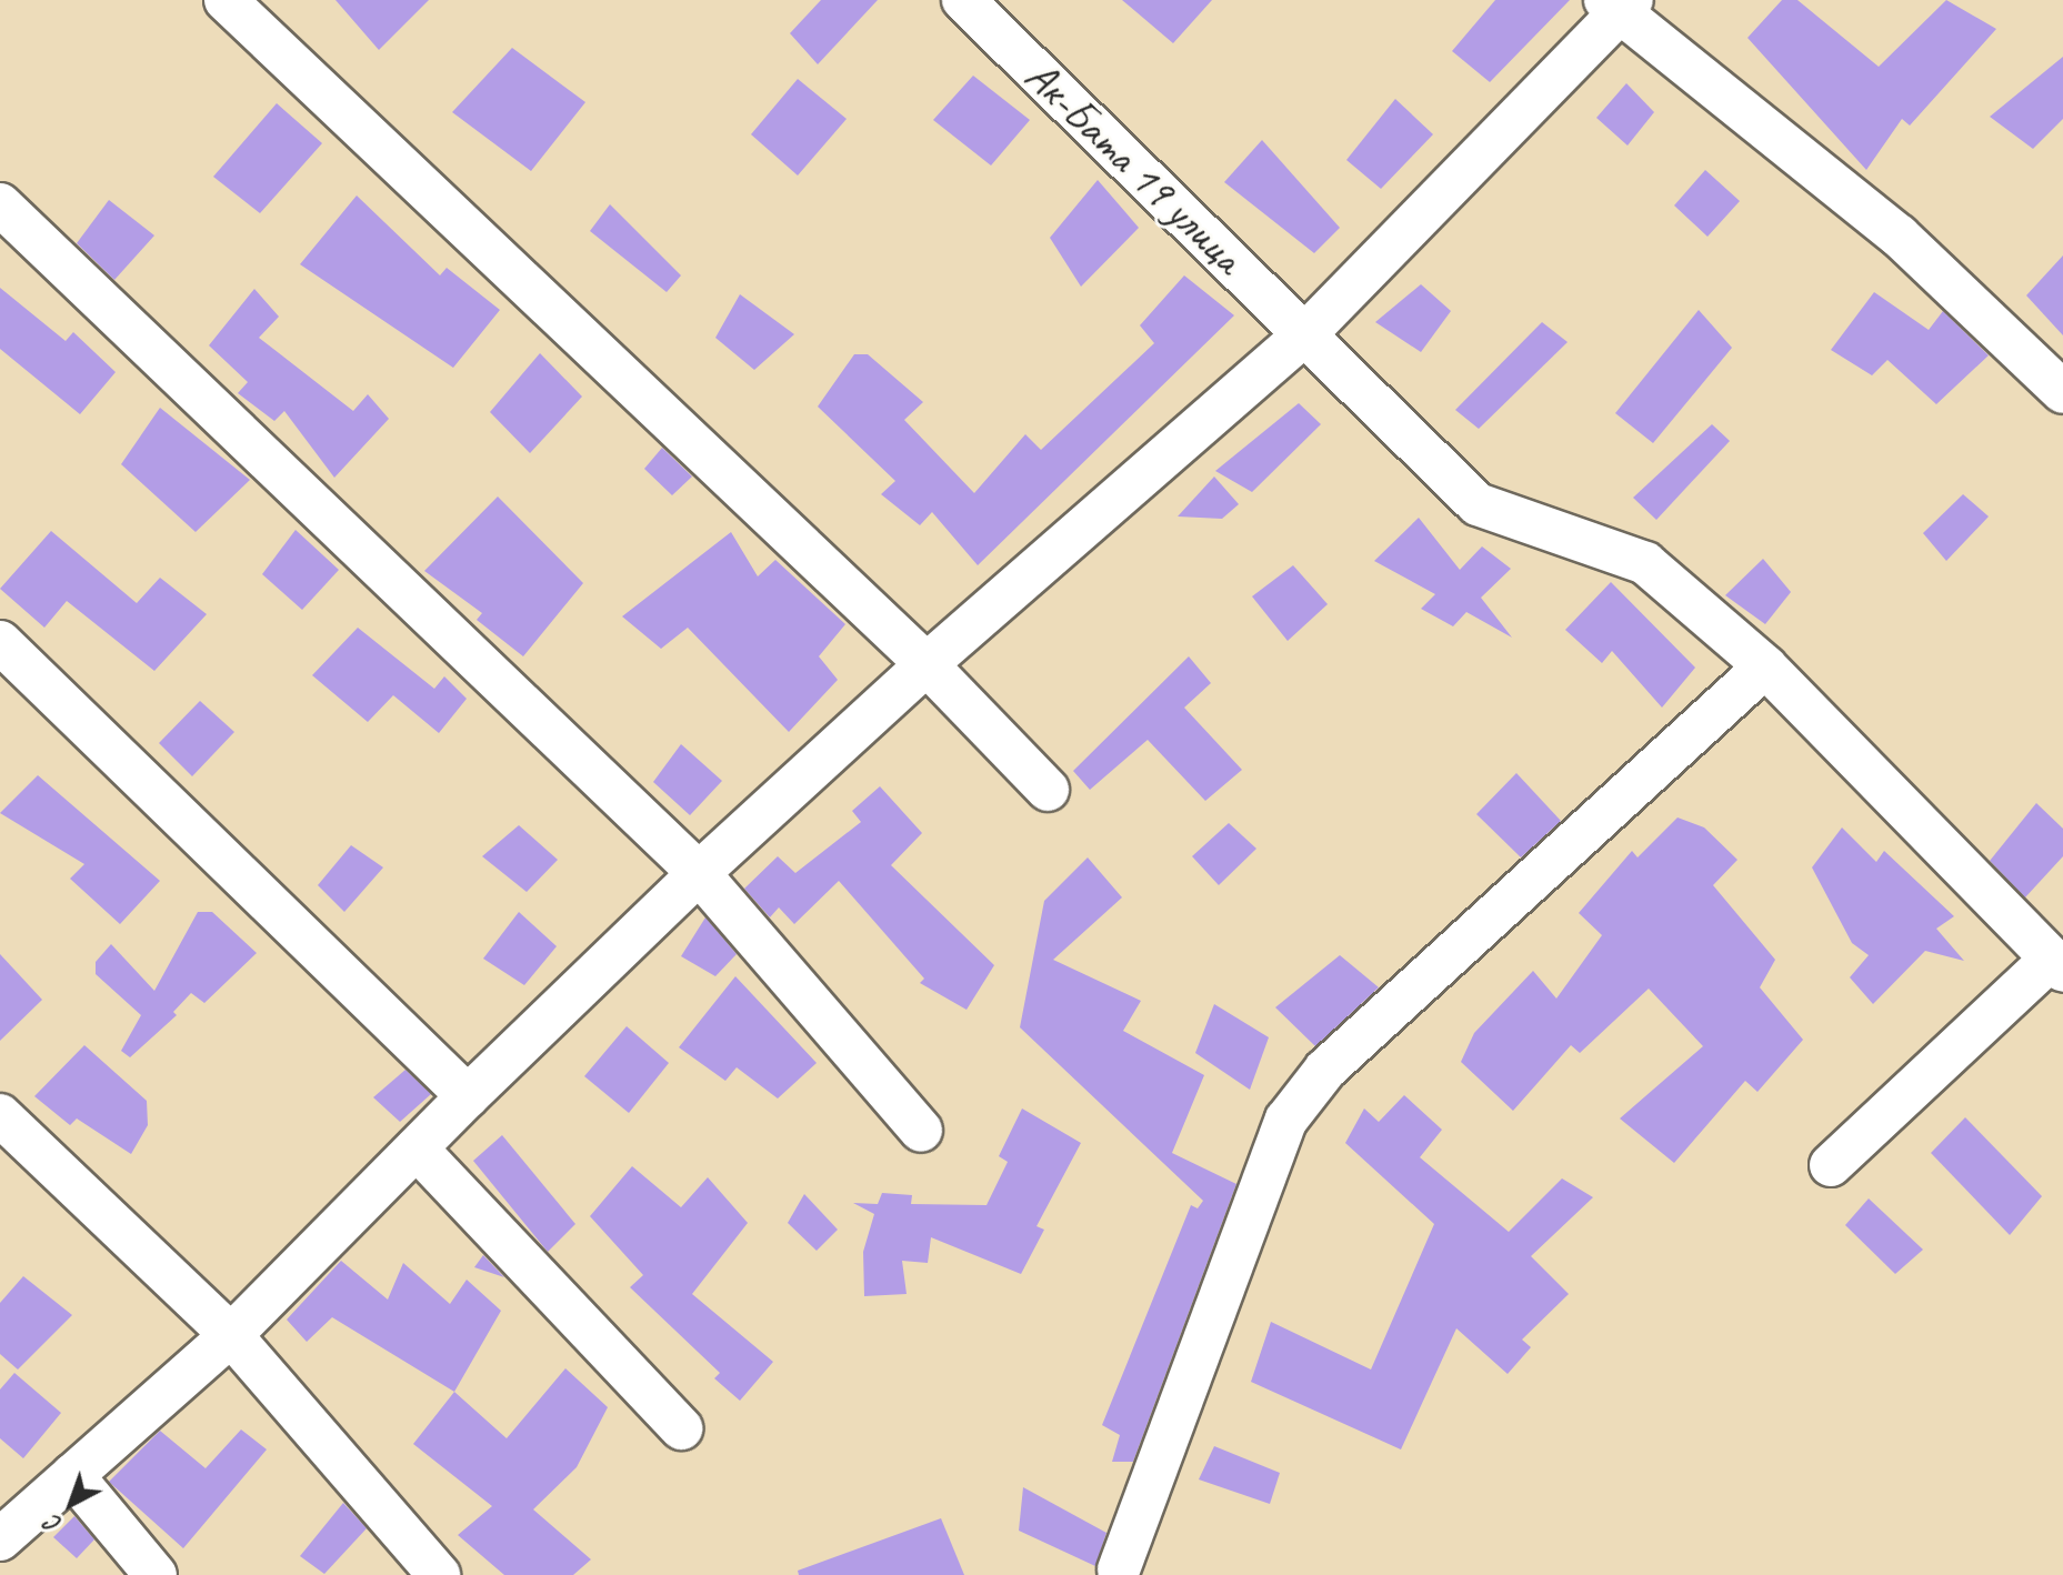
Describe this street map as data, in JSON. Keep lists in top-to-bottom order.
{
  "streets": {
    "street": ["Ак-Бата 19 улица"]
  },
  "north": "bottom left"
}
